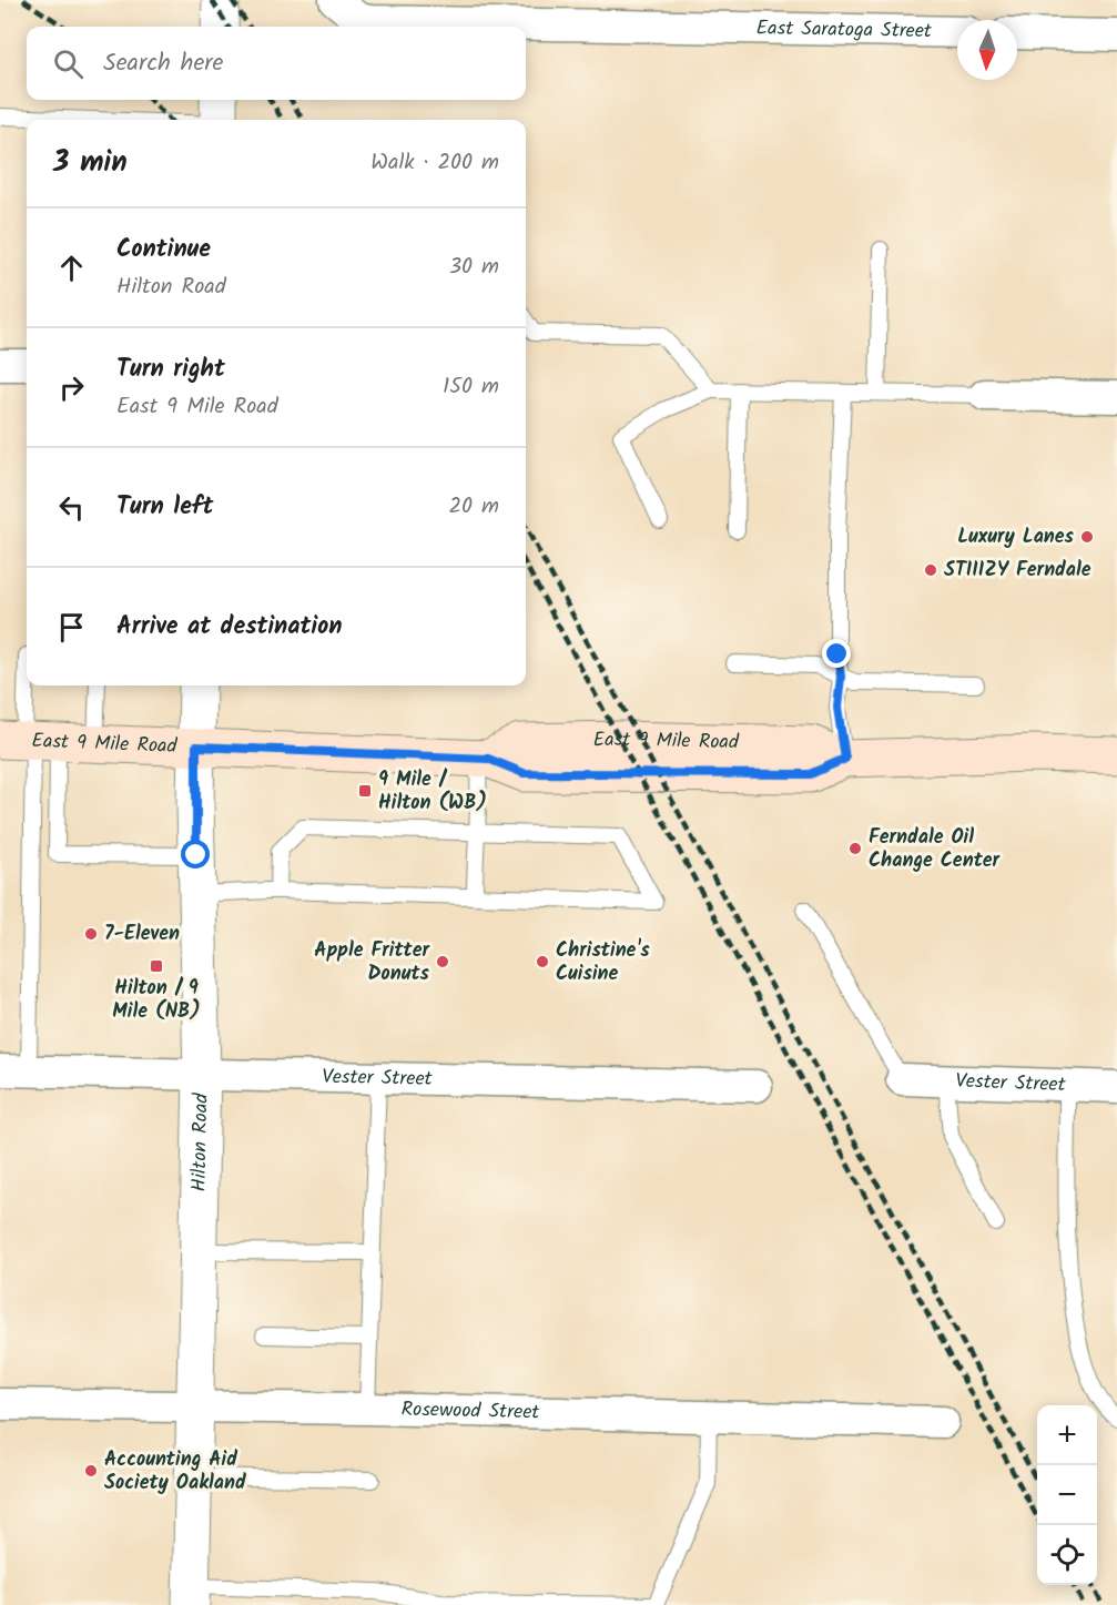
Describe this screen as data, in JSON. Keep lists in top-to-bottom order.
{
  "streets": {
    "main road": ["East 9 Mile Road"],
    "street": [
      "East Saratoga Street",
      "Vester Street",
      "Hilton Road",
      "Rosewood Street"
    ]
  },
  "crossings": [
    ["East 9 Mile Road", "Hilton Road"],
    ["Vester Street", "Hilton Road"],
    ["Hilton Road", "Rosewood Street"]
  ],
  "places": {
    "other": [
      "Luxury Lanes",
      "STIIIZY Ferndale",
      "Ferndale Oil Change Center",
      "7-Eleven",
      "Apple Fritter Donuts",
      "Christine's Cuisine",
      "Accounting Aid Society Oakland"
    ],
    "transit": ["9 Mile / Hilton (WB)", "Hilton / 9 Mile (NB)"]
  },
  "north": "bottom",
  "page": {
    "search": "Search here",
    "heading": ["3 min", "Walk · 200 m"],
    "list": [
      ["Continue", "Hilton Road", "30 m"],
      ["Turn right", "East 9 Mile Road", "150 m"],
      ["Turn left", "20 m"],
      "Arrive at destination"
    ],
    "map_buttons": ["+", "−"]
  }
}
